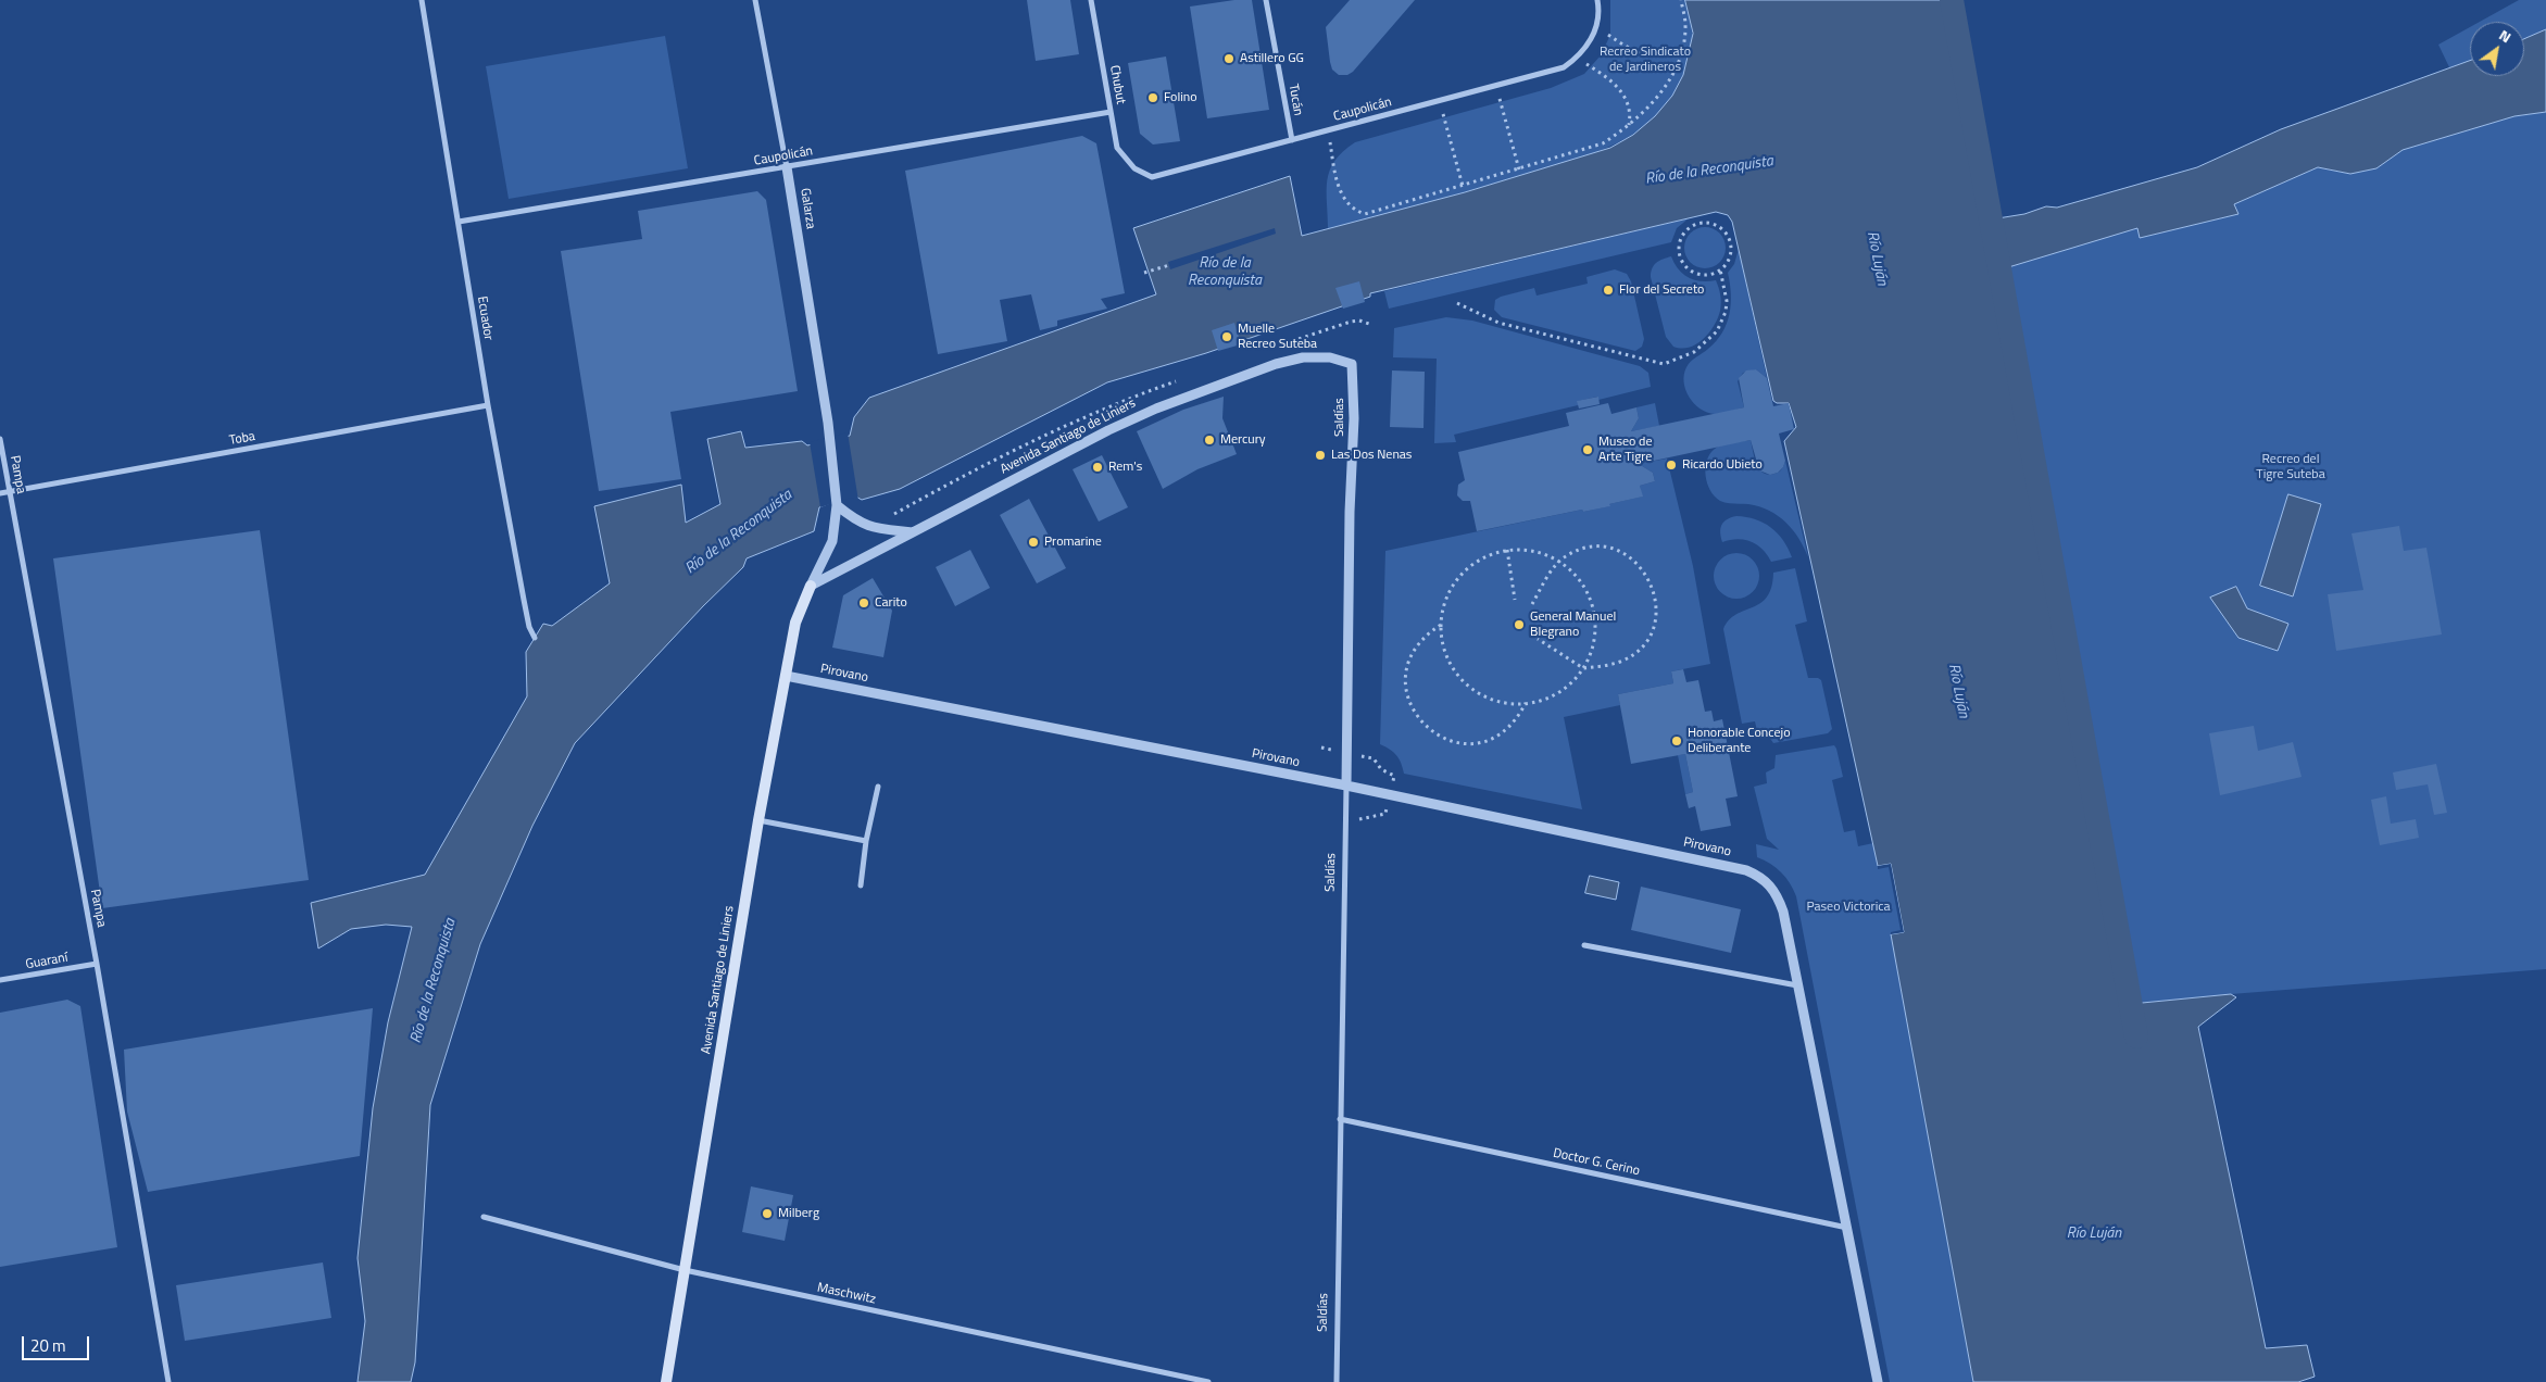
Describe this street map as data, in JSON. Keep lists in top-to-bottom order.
{
  "streets": {
    "main road": ["Avenida Santiago de Liniers"],
    "street": [
      "Chubut",
      "Tucán",
      "Caupolicán",
      "Galarza",
      "Ecuador",
      "Saldías",
      "Toba",
      "Pampa",
      "Pirovano",
      "Guaraní",
      "Doctor G. Cerino",
      "Maschwitz"
    ]
  },
  "crossings": [
    ["Chubut", "Caupolicán"],
    ["Tucán", "Caupolicán"],
    ["Caupolicán", "Galarza"],
    ["Caupolicán", "Ecuador"],
    ["Galarza", "Avenida Santiago de Liniers"],
    ["Ecuador", "Toba"],
    ["Saldías", "Avenida Santiago de Liniers"],
    ["Saldías", "Pirovano"],
    ["Saldías", "Doctor G. Cerino"],
    ["Avenida Santiago de Liniers", "Pirovano"],
    ["Avenida Santiago de Liniers", "Maschwitz"],
    ["Toba", "Pampa"],
    ["Pampa", "Guaraní"]
  ],
  "water": ["Río de la Reconquista", "Río Luján"],
  "parks": ["Recreo Sindicato de Jardineros", "Recreo del Tigre Suteba", "Paseo Victorica"],
  "places": [
    "Astillero GG",
    "Folino",
    "Flor del Secreto",
    "Muelle Recreo Suteba",
    "Mercury",
    "Museo de Arte Tigre",
    "Las Dos Nenas",
    "Ricardo Ubieto",
    "Rem's",
    "Promarine",
    "Carito",
    "General Manuel Blegrano",
    "Honorable Concejo Deliberante",
    "Milberg"
  ],
  "scale_bar": "20 m",
  "north": "top right"
}
